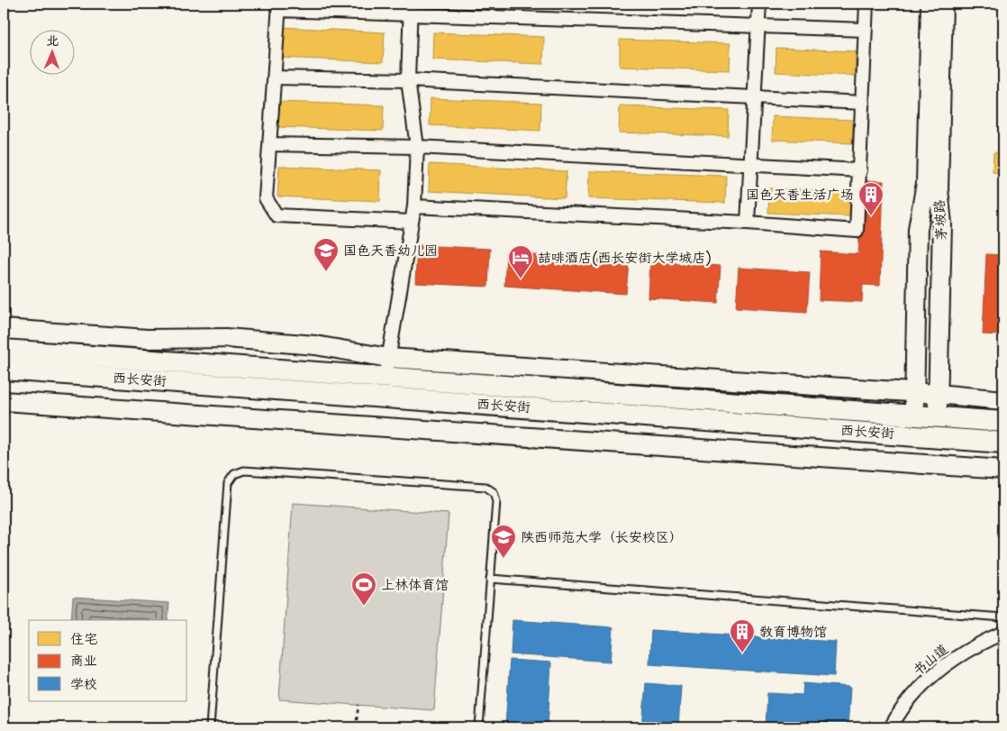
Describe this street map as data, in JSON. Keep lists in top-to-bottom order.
{
  "streets": {
    "main road": ["茅坡路", "西长安街"],
    "street": ["书山道"]
  },
  "crossings": [
    ["茅坡路", "西长安街"]
  ],
  "places": {
    "building": ["国色天香生活广场", "教育博物馆"],
    "school or university": ["国色天香幼儿园", "陕西师范大学（长安校区）"],
    "hotel": ["喆啡酒店(西长安街大学城店)"],
    "sports": ["上林体育馆"]
  },
  "legend": ["住宅", "商业", "学校"],
  "north": "top"
}
